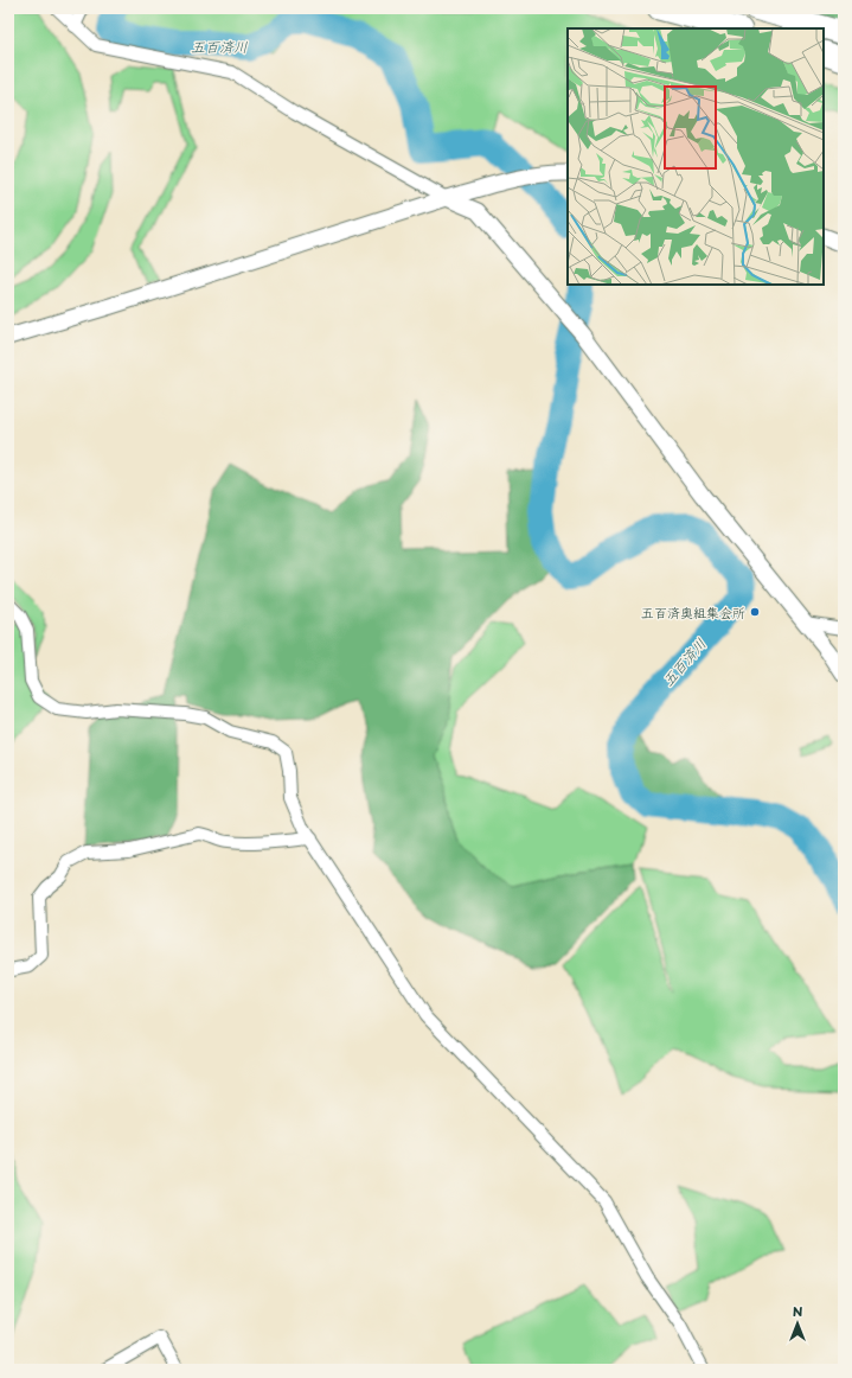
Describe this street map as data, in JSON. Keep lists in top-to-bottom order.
{
  "water": ["五百済川"],
  "places": ["五百済奥組集会所"],
  "north": "top"
}
